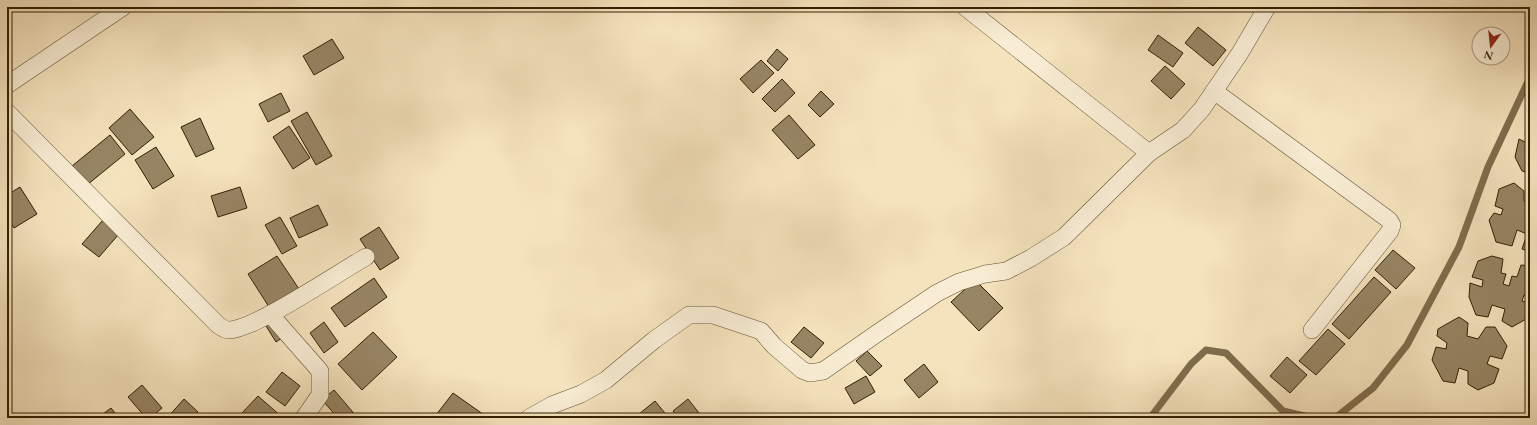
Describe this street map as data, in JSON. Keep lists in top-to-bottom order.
{
  "north": "bottom"
}
